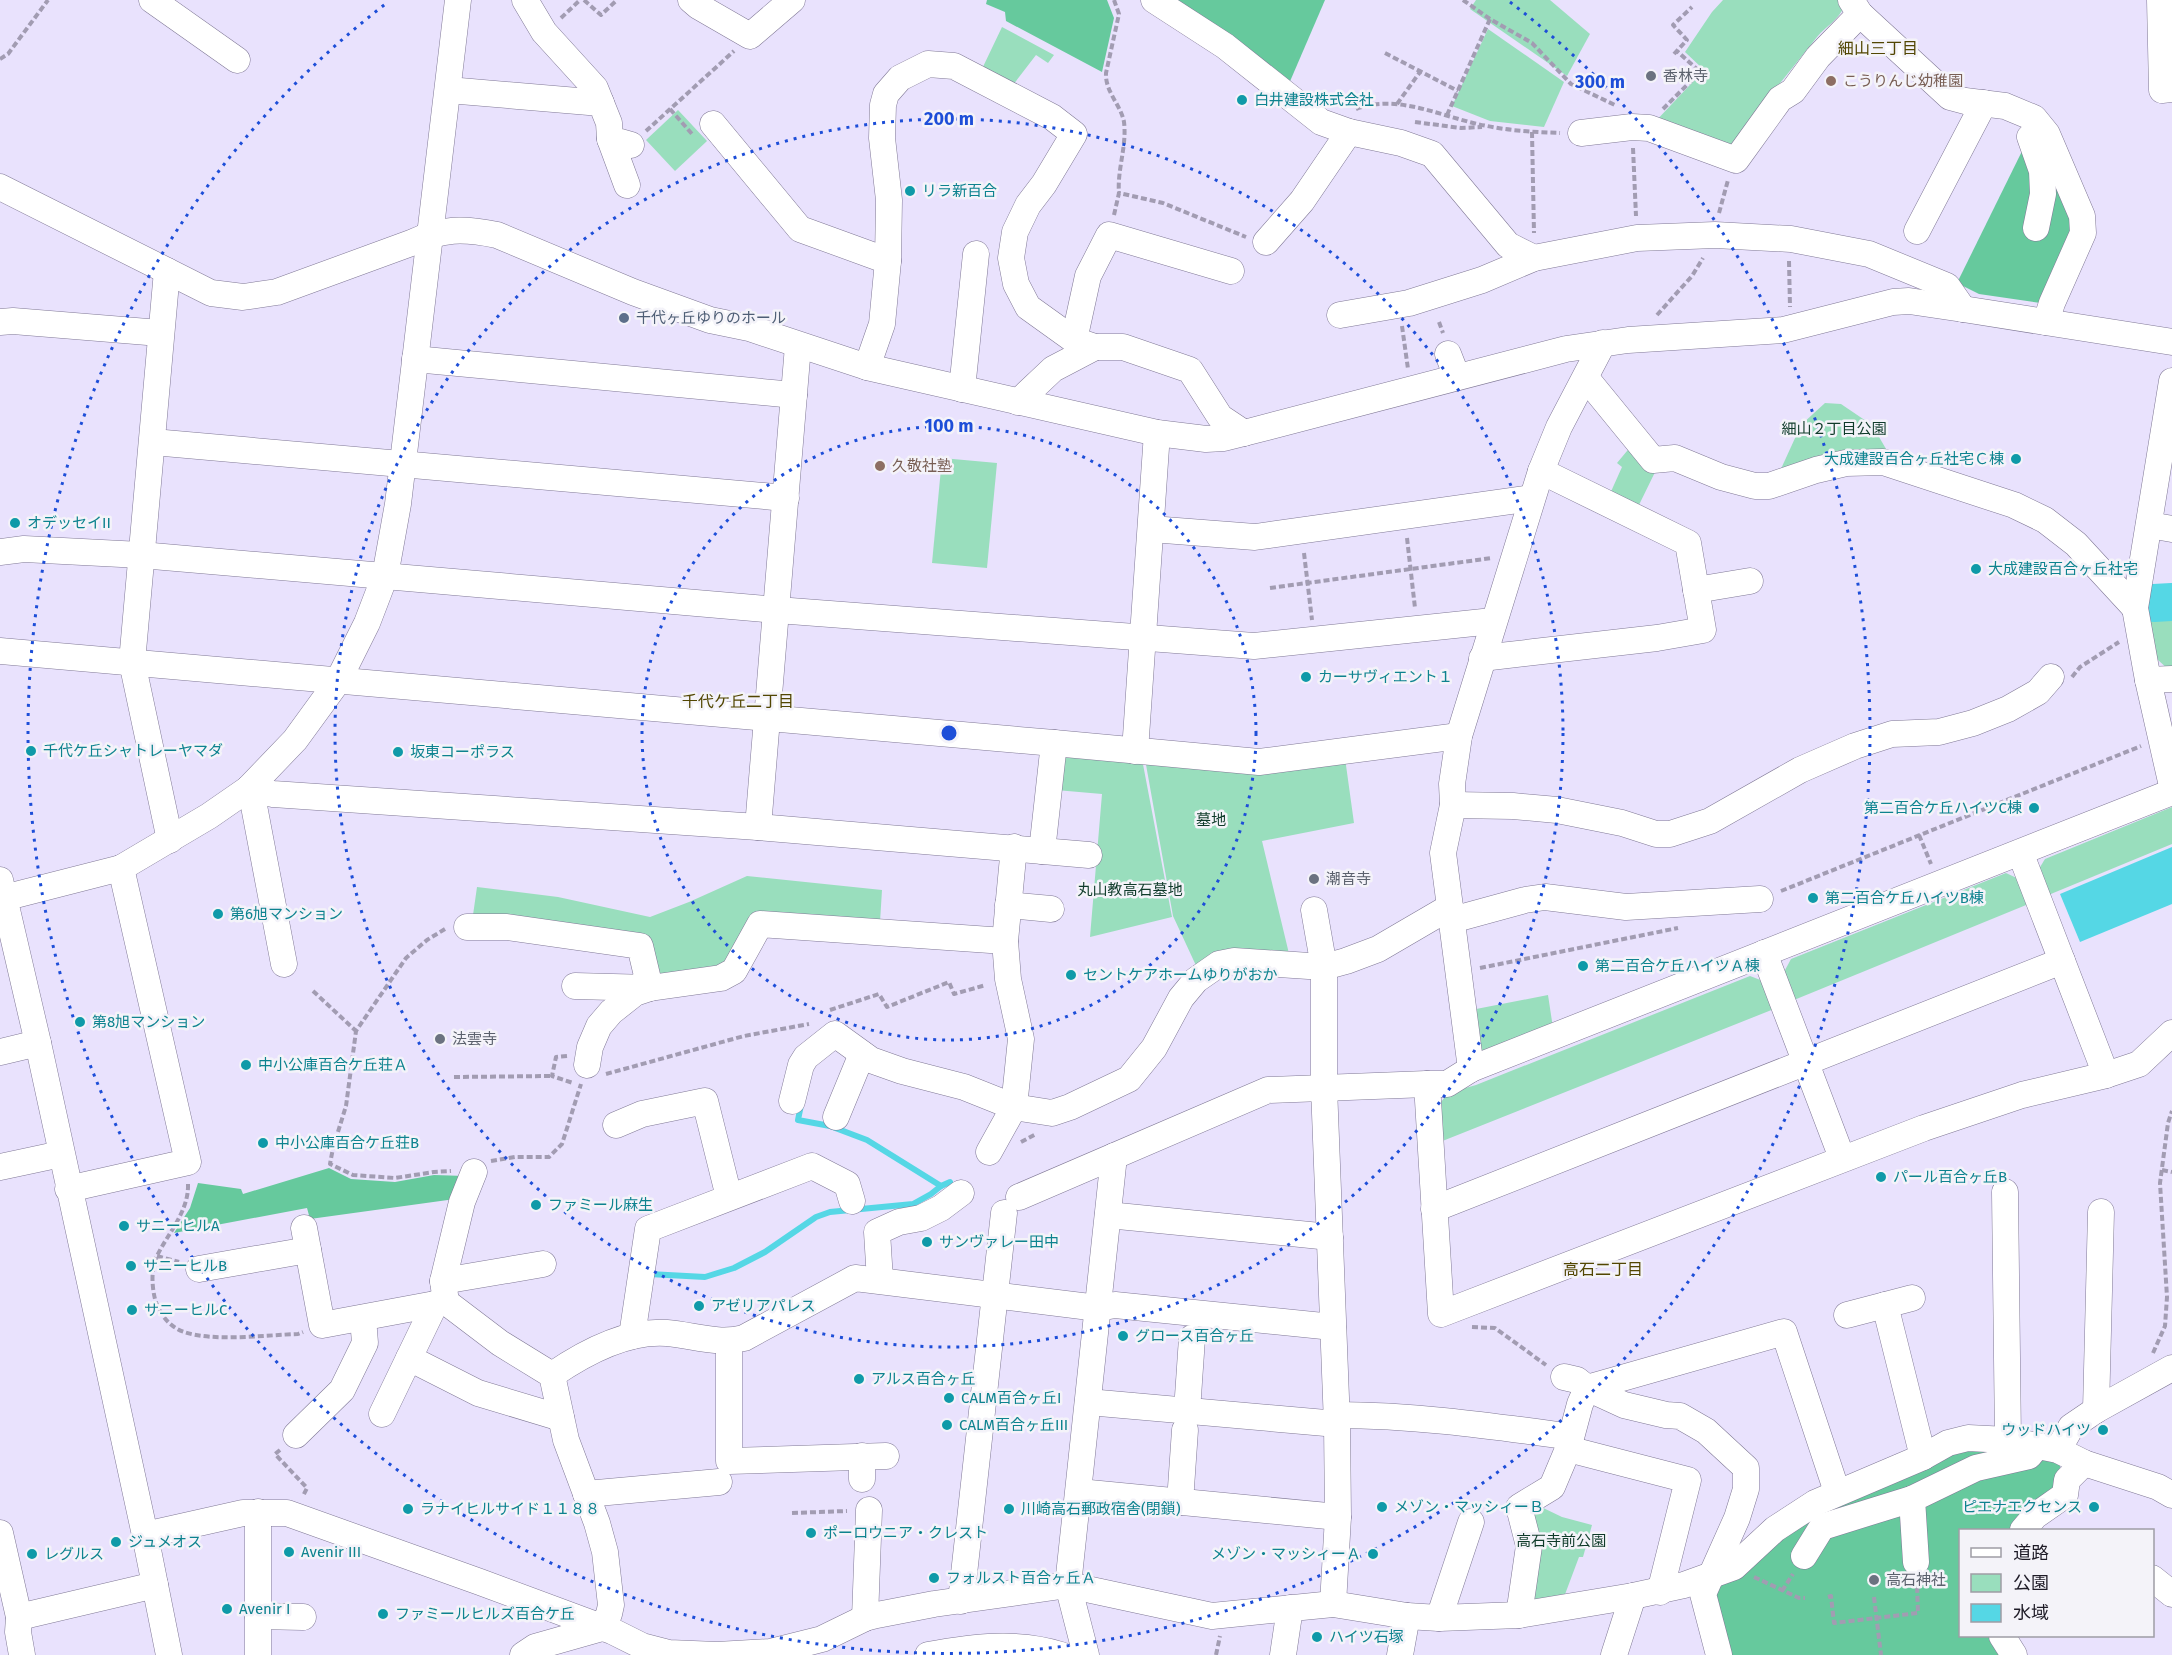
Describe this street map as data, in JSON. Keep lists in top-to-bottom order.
{
  "districts": ["細山三丁目", "千代ケ丘二丁目", "高石二丁目"],
  "parks": [
    "細山２丁目公園",
    "墓地",
    "丸山教高石墓地",
    "高石寺前公園"
  ],
  "places": [
    "香林寺",
    "こうりんじ幼稚園",
    "白井建設株式会社",
    "リラ新百合",
    "千代ヶ丘ゆりのホール",
    "大成建設百合ヶ丘社宅Ｃ棟",
    "久敬社塾",
    "オデッセイII",
    "大成建設百合ヶ丘社宅",
    "カーサヴィエント１",
    "千代ケ丘シャトレーヤマダ",
    "坂東コーポラス",
    "第二百合ケ丘ハイツC棟",
    "潮音寺",
    "第二百合ケ丘ハイツB棟",
    "第6旭マンション",
    "第二百合ケ丘ハイツＡ棟",
    "セントケアホームゆりがおか",
    "第8旭マンション",
    "法雲寺",
    "中小公庫百合ケ丘荘Ａ",
    "中小公庫百合ケ丘荘B",
    "パール百合ヶ丘B",
    "ファミール麻生",
    "サニーヒルA",
    "サンヴァレー田中",
    "サニーヒルB",
    "アゼリアパレス",
    "サニーヒルC",
    "グロース百合ヶ丘",
    "アルス百合ヶ丘",
    "CALM百合ヶ丘I",
    "CALM百合ヶ丘III",
    "ウッドハイツ",
    "メゾン・マッシィーＢ",
    "ピエナエクセンス",
    "ラナイヒルサイド１１８８",
    "川崎高石郵政宿舎(閉鎖)",
    "ポーロウニア・クレスト",
    "ジュメオス",
    "Avenir III",
    "レグルス",
    "メゾン・マッシィーＡ",
    "フォルスト百合ヶ丘Ａ",
    "高石神社",
    "Avenir I",
    "ファミールヒルズ百合ケ丘",
    "ハイツ石塚"
  ],
  "legend": ["道路", "公園", "水域"],
  "rings": ["300 m", "200 m", "100 m"]
}
